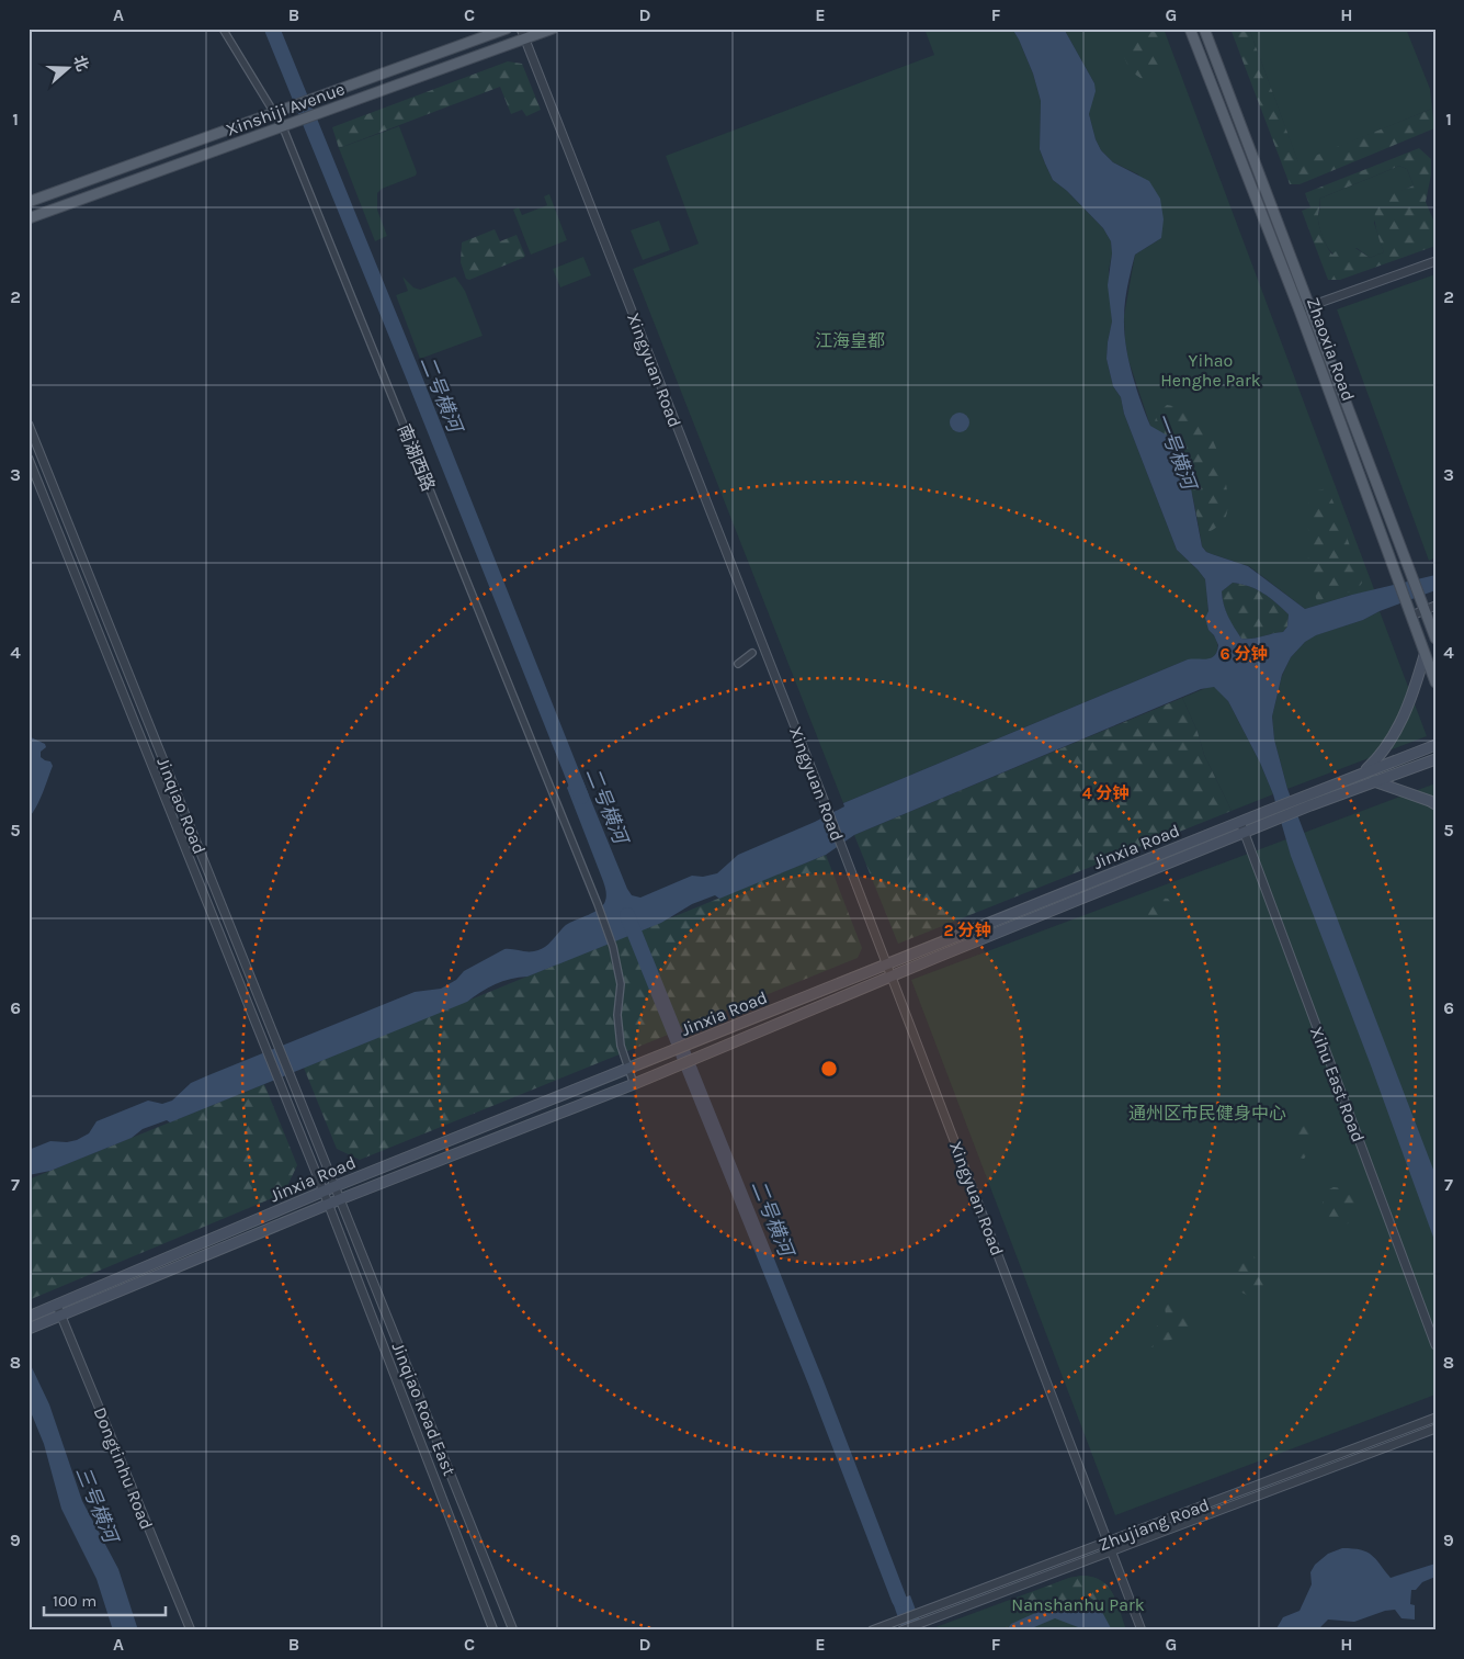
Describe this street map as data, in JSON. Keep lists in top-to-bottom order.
{
  "streets": {
    "main road": ["Xinshiji Avenue", "Zhaoxia Road", "Jinxia Road"],
    "street": [
      "Xingyuan Road",
      "南湖西路",
      "Jinqiao Road",
      "Xihu East Road",
      "Jinqiao Road East",
      "Dongtinhu Road",
      "Zhujiang Road"
    ]
  },
  "crossings": [
    ["Xinshiji Avenue", "Xingyuan Road"],
    ["Xinshiji Avenue", "南湖西路"],
    ["Xingyuan Road", "Jinxia Road"],
    ["Xingyuan Road", "Zhujiang Road"],
    ["南湖西路", "Jinxia Road"],
    ["Jinqiao Road", "Jinxia Road"],
    ["Jinqiao Road", "Jinqiao Road East"],
    ["Jinxia Road", "Xihu East Road"],
    ["Jinxia Road", "Jinqiao Road East"],
    ["Jinxia Road", "Dongtinhu Road"]
  ],
  "water": ["二号横河", "一号横河", "三号横河"],
  "parks": [
    "江海皇都",
    "Yihao Henghe Park",
    "通州区市民健身中心",
    "Nanshanhu Park"
  ],
  "scale_bar": "100 m",
  "north": "right",
  "grid": {
    "columns": [
      "A",
      "B",
      "C",
      "D",
      "E",
      "F",
      "G",
      "H"
    ],
    "rows": [
      "1",
      "2",
      "3",
      "4",
      "5",
      "6",
      "7",
      "8",
      "9"
    ]
  },
  "rings": ["6 分钟", "4 分钟", "2 分钟"]
}
